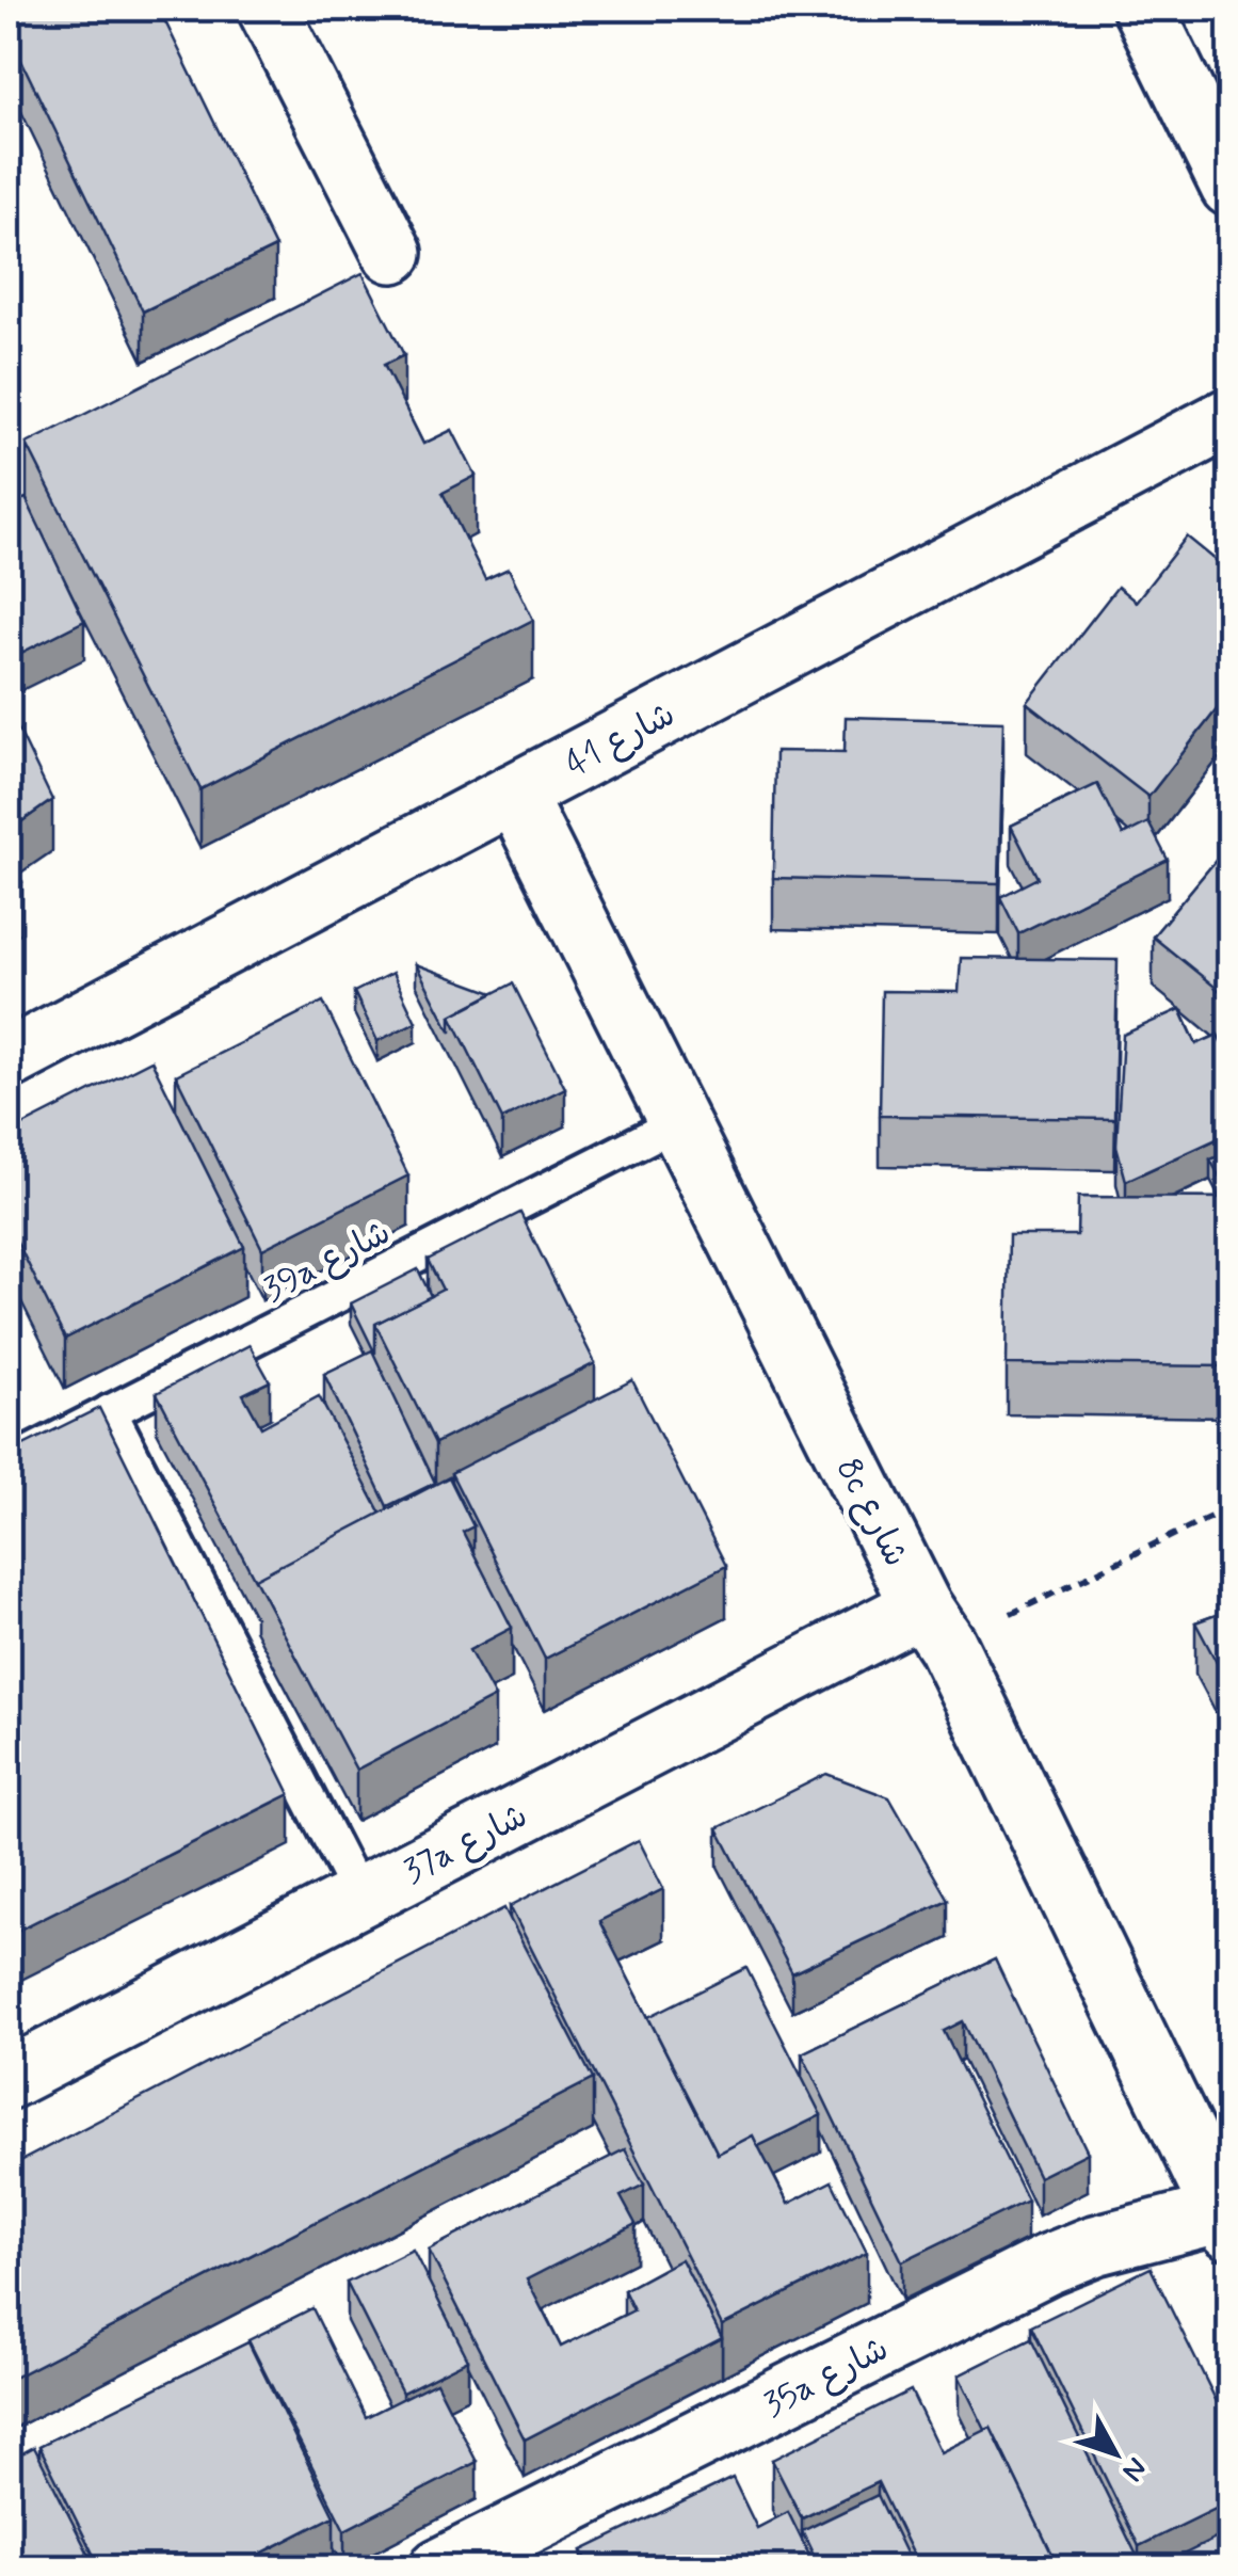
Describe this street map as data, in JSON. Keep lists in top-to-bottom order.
{
  "streets": {
    "street": [
      "شارع 41",
      "8c شارع",
      "37a شارع",
      "35a شارع"
    ],
    "lane": ["39a شارع"]
  },
  "crossings": [
    ["شارع 41", "8c شارع"],
    ["39a شارع", "8c شارع"],
    ["8c شارع", "37a شارع"],
    ["8c شارع", "35a شارع"]
  ],
  "north": "bottom right"
}
